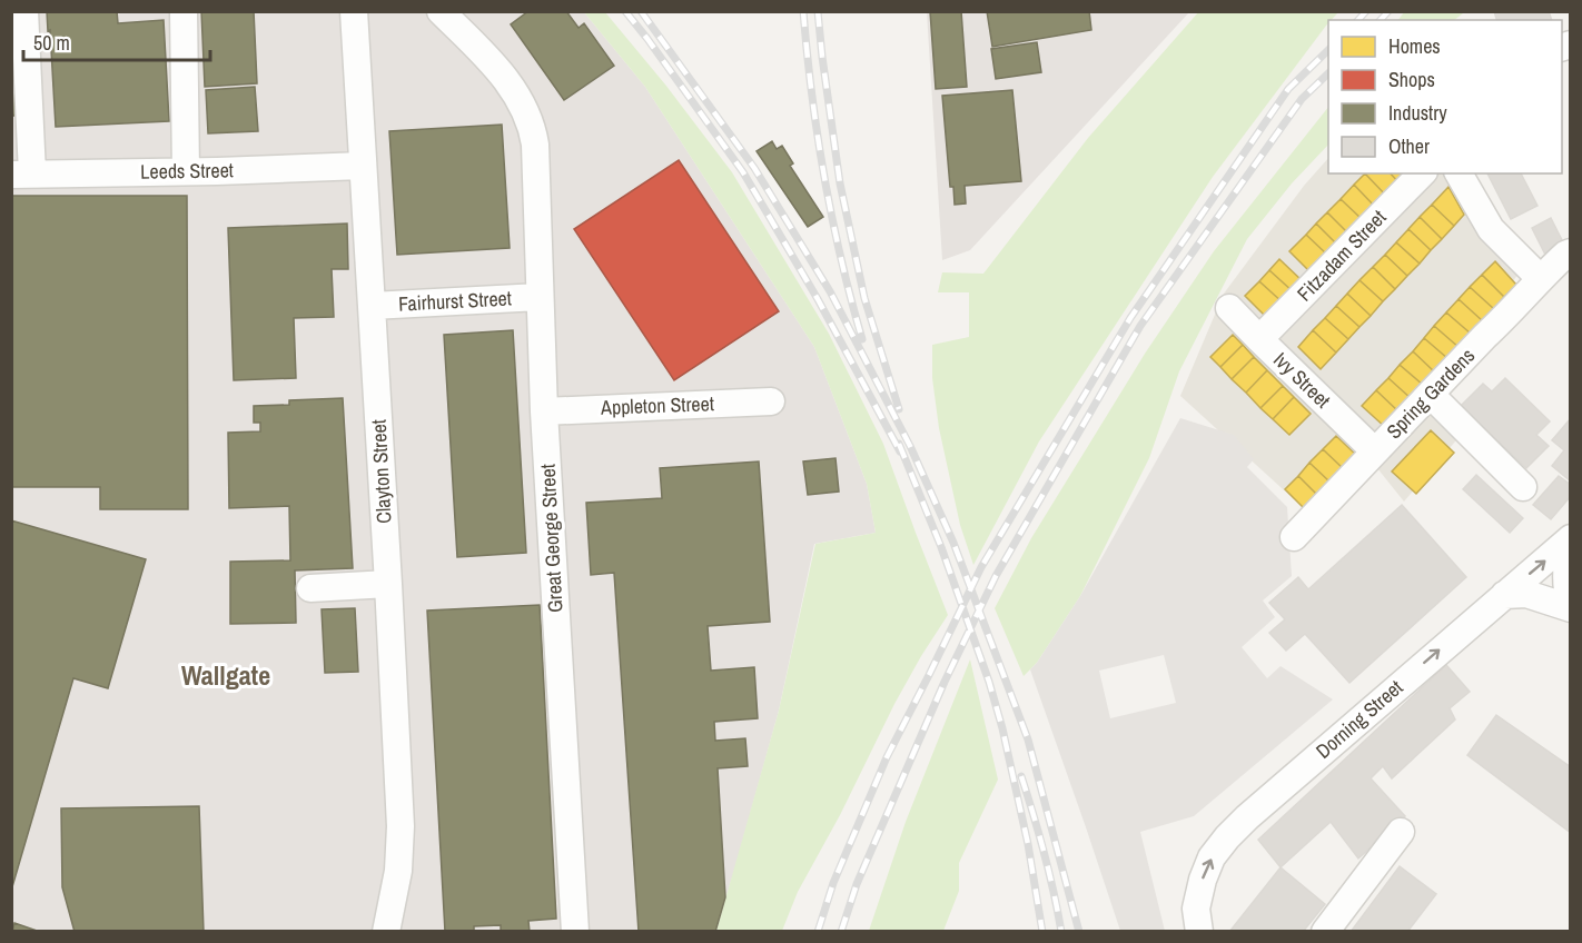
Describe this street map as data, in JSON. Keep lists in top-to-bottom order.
{
  "streets": {
    "street": [
      "Leeds Street",
      "Fitzadam Street",
      "Fairhurst Street",
      "Ivy Street",
      "Spring Gardens",
      "Appleton Street",
      "Clayton Street",
      "Great George Street",
      "Dorning Street"
    ]
  },
  "crossings": [
    ["Leeds Street", "Clayton Street"],
    ["Fitzadam Street", "Ivy Street"],
    ["Fairhurst Street", "Clayton Street"],
    ["Fairhurst Street", "Great George Street"],
    ["Ivy Street", "Spring Gardens"],
    ["Appleton Street", "Great George Street"]
  ],
  "one_way": ["Dorning Street"],
  "districts": ["Wallgate"],
  "legend": [
    "Homes",
    "Shops",
    "Industry",
    "Other"
  ],
  "scale_bar": "50 m"
}
